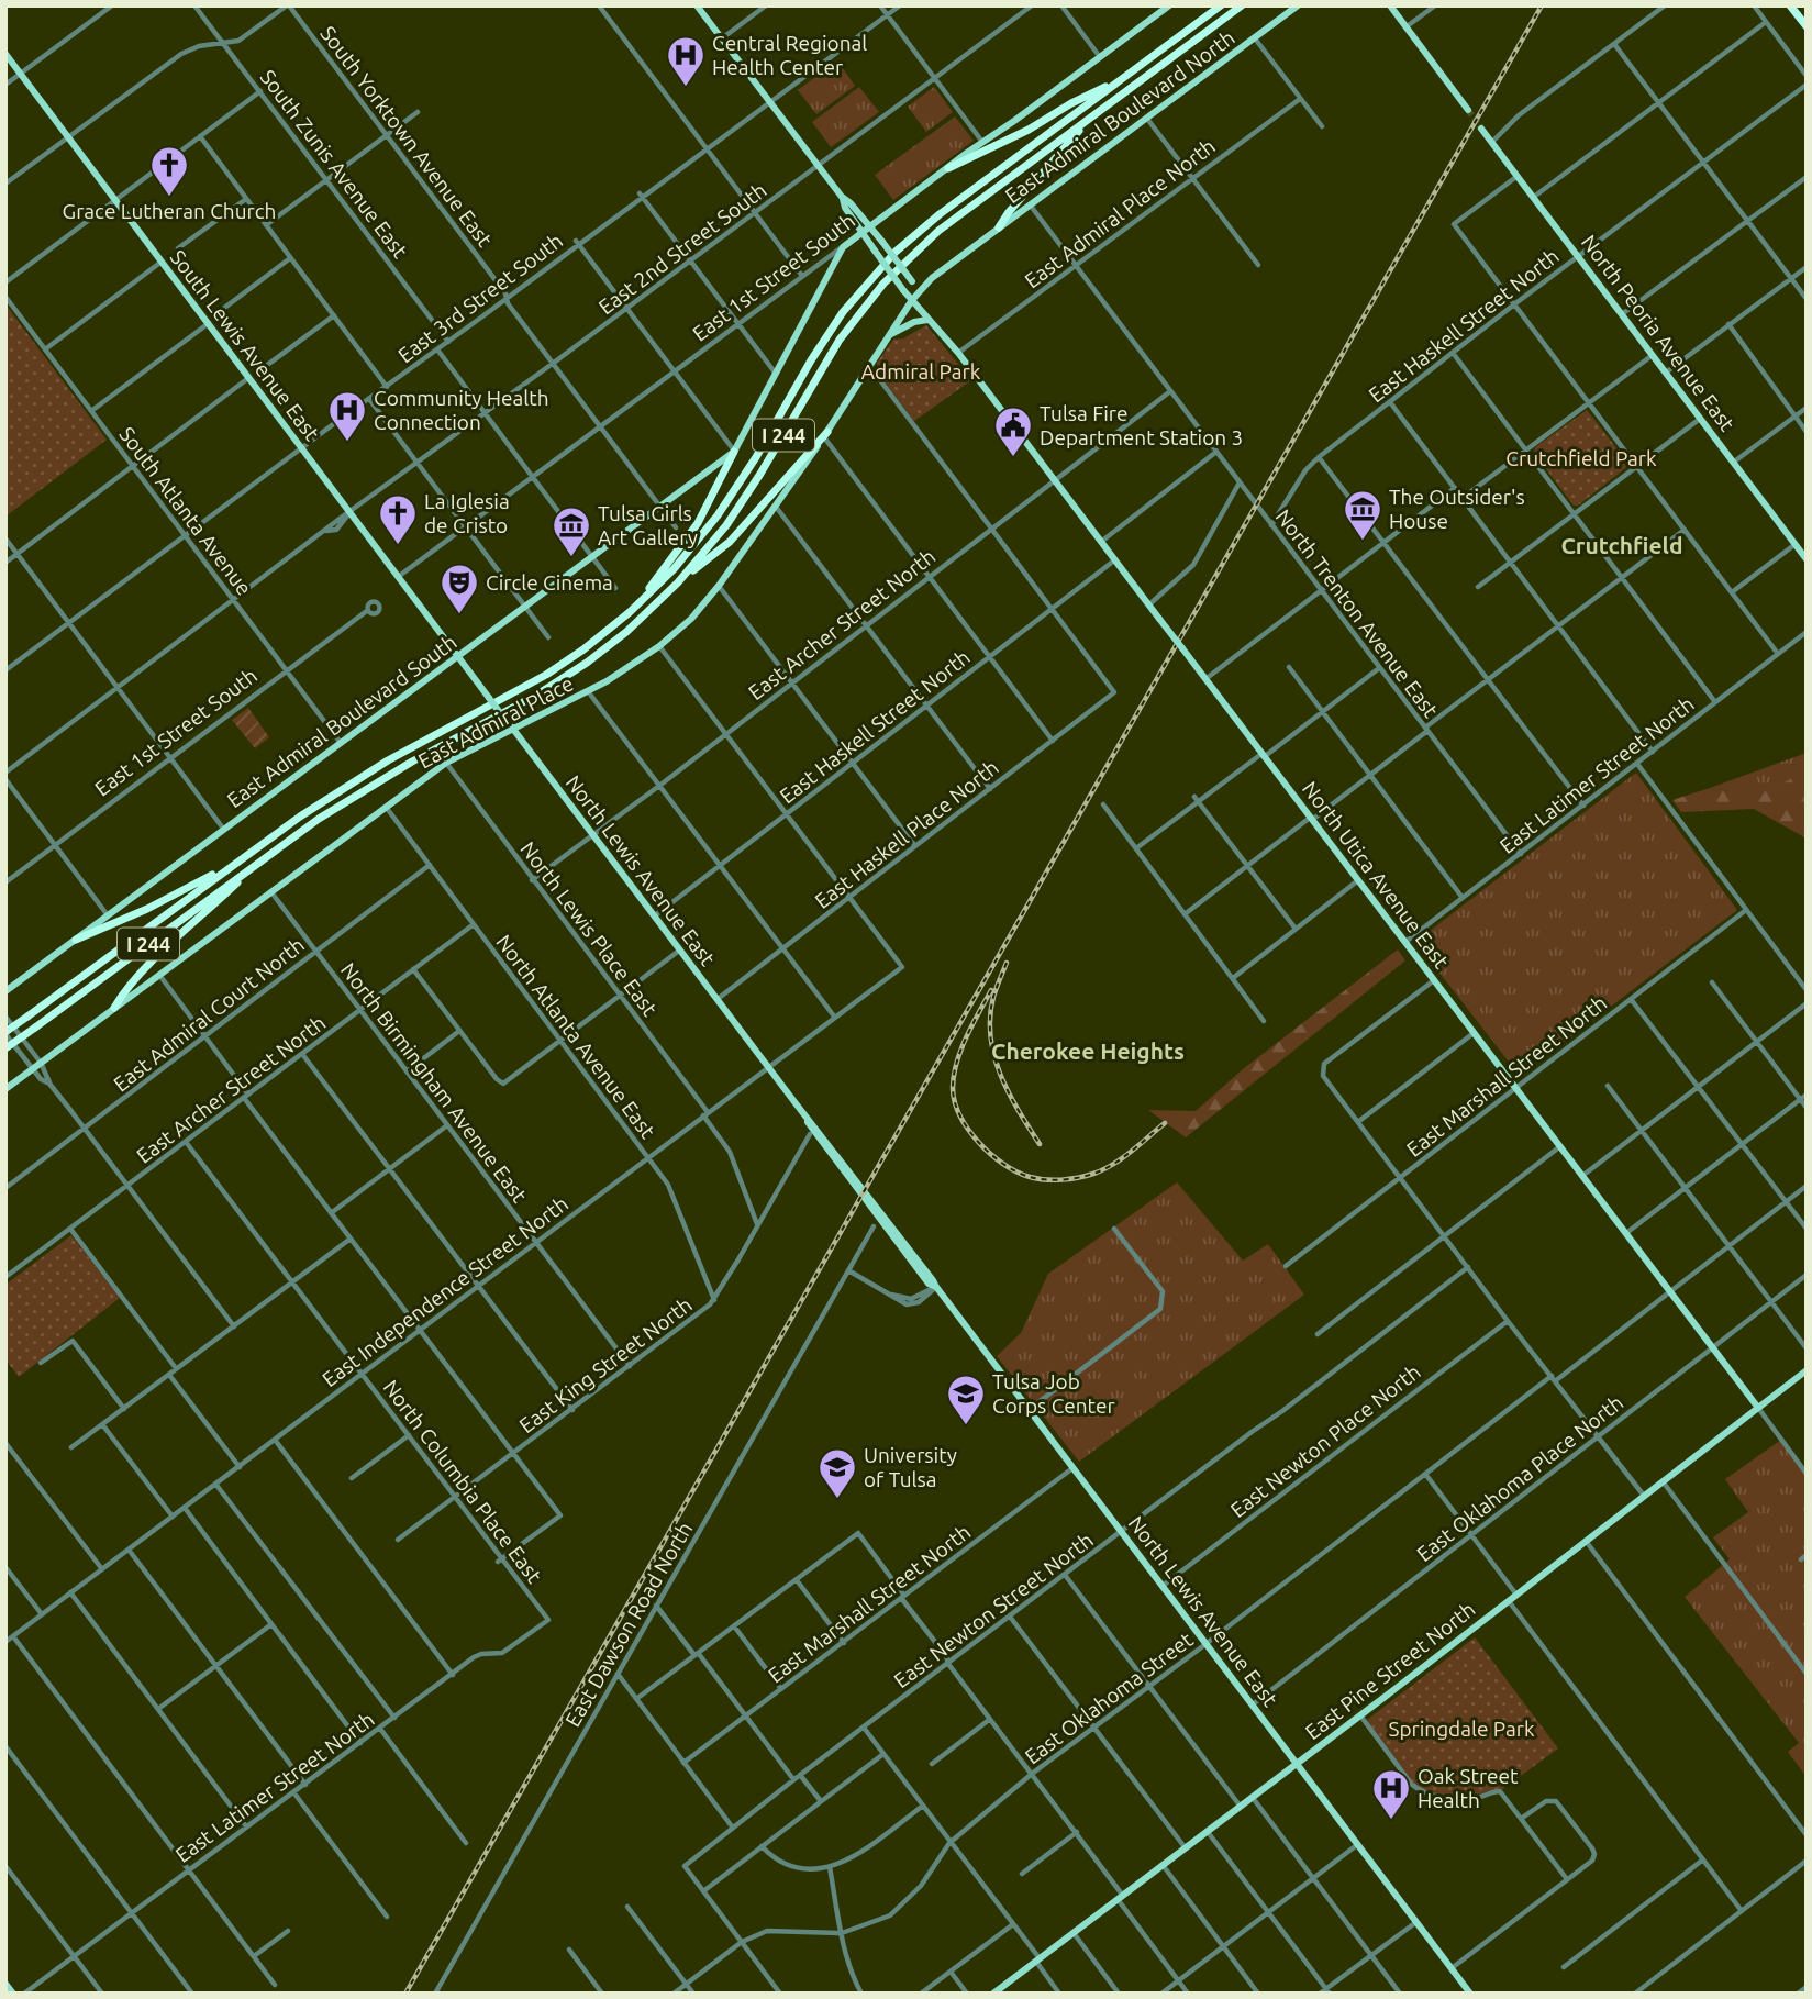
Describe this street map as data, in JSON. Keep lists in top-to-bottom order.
{
  "streets": {
    "highway": ["I 244"],
    "main road": [
      "East Admiral Boulevard North",
      "East 1st Street South",
      "North Peoria Avenue East",
      "South Lewis Avenue East",
      "East Admiral Boulevard South",
      "East Admiral Place",
      "North Lewis Avenue East",
      "North Utica Avenue East",
      "East Pine Street North"
    ],
    "street": [
      "South Yorktown Avenue East",
      "South Zunis Avenue East",
      "East Admiral Place North",
      "East 2nd Street South",
      "East 3rd Street South",
      "East Haskell Street North",
      "South Atlanta Avenue",
      "North Trenton Avenue East",
      "East Archer Street North",
      "East Latimer Street North",
      "East Haskell Place North",
      "North Lewis Place East",
      "East Admiral Court North",
      "North Atlanta Avenue East",
      "East Marshall Street North",
      "North Birmingham Avenue East",
      "East Independence Street North",
      "East King Street North",
      "East Newton Place North",
      "East Oklahoma Place North",
      "North Columbia Place East",
      "East Newton Street North",
      "East Dawson Road North",
      "East Oklahoma Street"
    ]
  },
  "crossings": [
    ["East Admiral Boulevard North", "North Trenton Avenue East"],
    ["South Yorktown Avenue East", "East 2nd Street South"],
    ["South Yorktown Avenue East", "East 1st Street South"],
    ["South Yorktown Avenue East", "East 3rd Street South"],
    ["South Yorktown Avenue East", "East Admiral Boulevard South"],
    ["South Zunis Avenue East", "East 3rd Street South"],
    ["East Admiral Place North", "North Trenton Avenue East"],
    ["East Admiral Place North", "North Utica Avenue East"],
    ["East 2nd Street South", "South Lewis Avenue East"],
    ["East 2nd Street South", "South Atlanta Avenue"],
    ["East 1st Street South", "South Lewis Avenue East"],
    ["East 1st Street South", "South Atlanta Avenue"],
    ["East 1st Street South", "East Admiral Boulevard South"],
    ["East 1st Street South", "North Utica Avenue East"],
    ["East 3rd Street South", "South Lewis Avenue East"],
    ["East 3rd Street South", "South Atlanta Avenue"],
    ["East Haskell Street North", "North Peoria Avenue East"],
    ["East Haskell Street North", "North Trenton Avenue East"],
    ["East Haskell Street North", "East Haskell Place North"],
    ["East Haskell Street North", "North Lewis Avenue East"],
    ["East Haskell Street North", "North Utica Avenue East"],
    ["South Lewis Avenue East", "East Admiral Boulevard South"],
    ["South Lewis Avenue East", "North Lewis Avenue East"],
    ["South Atlanta Avenue", "East Admiral Boulevard South"],
    ["North Trenton Avenue East", "East Archer Street North"],
    ["North Trenton Avenue East", "East Latimer Street North"],
    ["East Archer Street North", "North Lewis Avenue East"],
    ["East Archer Street North", "North Utica Avenue East"],
    ["East Archer Street North", "North Lewis Place East"],
    ["East Archer Street North", "North Atlanta Avenue East"],
    ["East Archer Street North", "North Birmingham Avenue East"],
    ["East Archer Street North", "North Columbia Place East"],
    ["East Admiral Boulevard South", "North Lewis Avenue East"],
    ["East Admiral Place", "North Lewis Avenue East"],
    ["East Admiral Place", "North Utica Avenue East"],
    ["East Admiral Place", "North Lewis Place East"],
    ["East Admiral Place", "North Atlanta Avenue East"],
    ["East Admiral Place", "North Birmingham Avenue East"],
    ["East Latimer Street North", "North Utica Avenue East"],
    ["East Latimer Street North", "North Columbia Place East"],
    ["East Haskell Place North", "North Lewis Avenue East"],
    ["East Haskell Place North", "East Independence Street North"],
    ["North Lewis Avenue East", "East Marshall Street North"],
    ["North Lewis Avenue East", "East Independence Street North"],
    ["North Lewis Avenue East", "East Newton Place North"],
    ["North Lewis Avenue East", "East Oklahoma Place North"],
    ["North Lewis Avenue East", "East Newton Street North"],
    ["North Lewis Avenue East", "East Pine Street North"],
    ["North Lewis Avenue East", "East Oklahoma Street"],
    ["North Utica Avenue East", "East Marshall Street North"],
    ["North Utica Avenue East", "East Oklahoma Place North"],
    ["North Utica Avenue East", "East Pine Street North"],
    ["North Utica Avenue East", "East Oklahoma Street"],
    ["North Lewis Place East", "East Independence Street North"],
    ["North Lewis Place East", "East King Street North"],
    ["East Admiral Court North", "North Atlanta Avenue East"],
    ["East Admiral Court North", "North Birmingham Avenue East"],
    ["North Atlanta Avenue East", "East Independence Street North"],
    ["North Atlanta Avenue East", "East King Street North"],
    ["North Birmingham Avenue East", "East Independence Street North"],
    ["North Birmingham Avenue East", "East King Street North"],
    ["East Independence Street North", "North Columbia Place East"],
    ["East King Street North", "North Columbia Place East"]
  ],
  "districts": ["Crutchfield", "Cherokee Heights"],
  "parks": ["Admiral Park", "Crutchfield Park", "Springdale Park"],
  "places": {
    "hospital": ["Central Regional Health Center", "Community Health Connection", "Oak Street Health"],
    "church": ["Grace Lutheran Church", "La Iglesia de Cristo"],
    "public building": ["Tulsa Fire Department Station 3"],
    "museum": ["The Outsider's House", "Tulsa Girls Art Gallery"],
    "theatre": ["Circle Cinema"],
    "school or university": ["Tulsa Job Corps Center", "University of Tulsa"]
  }
}
